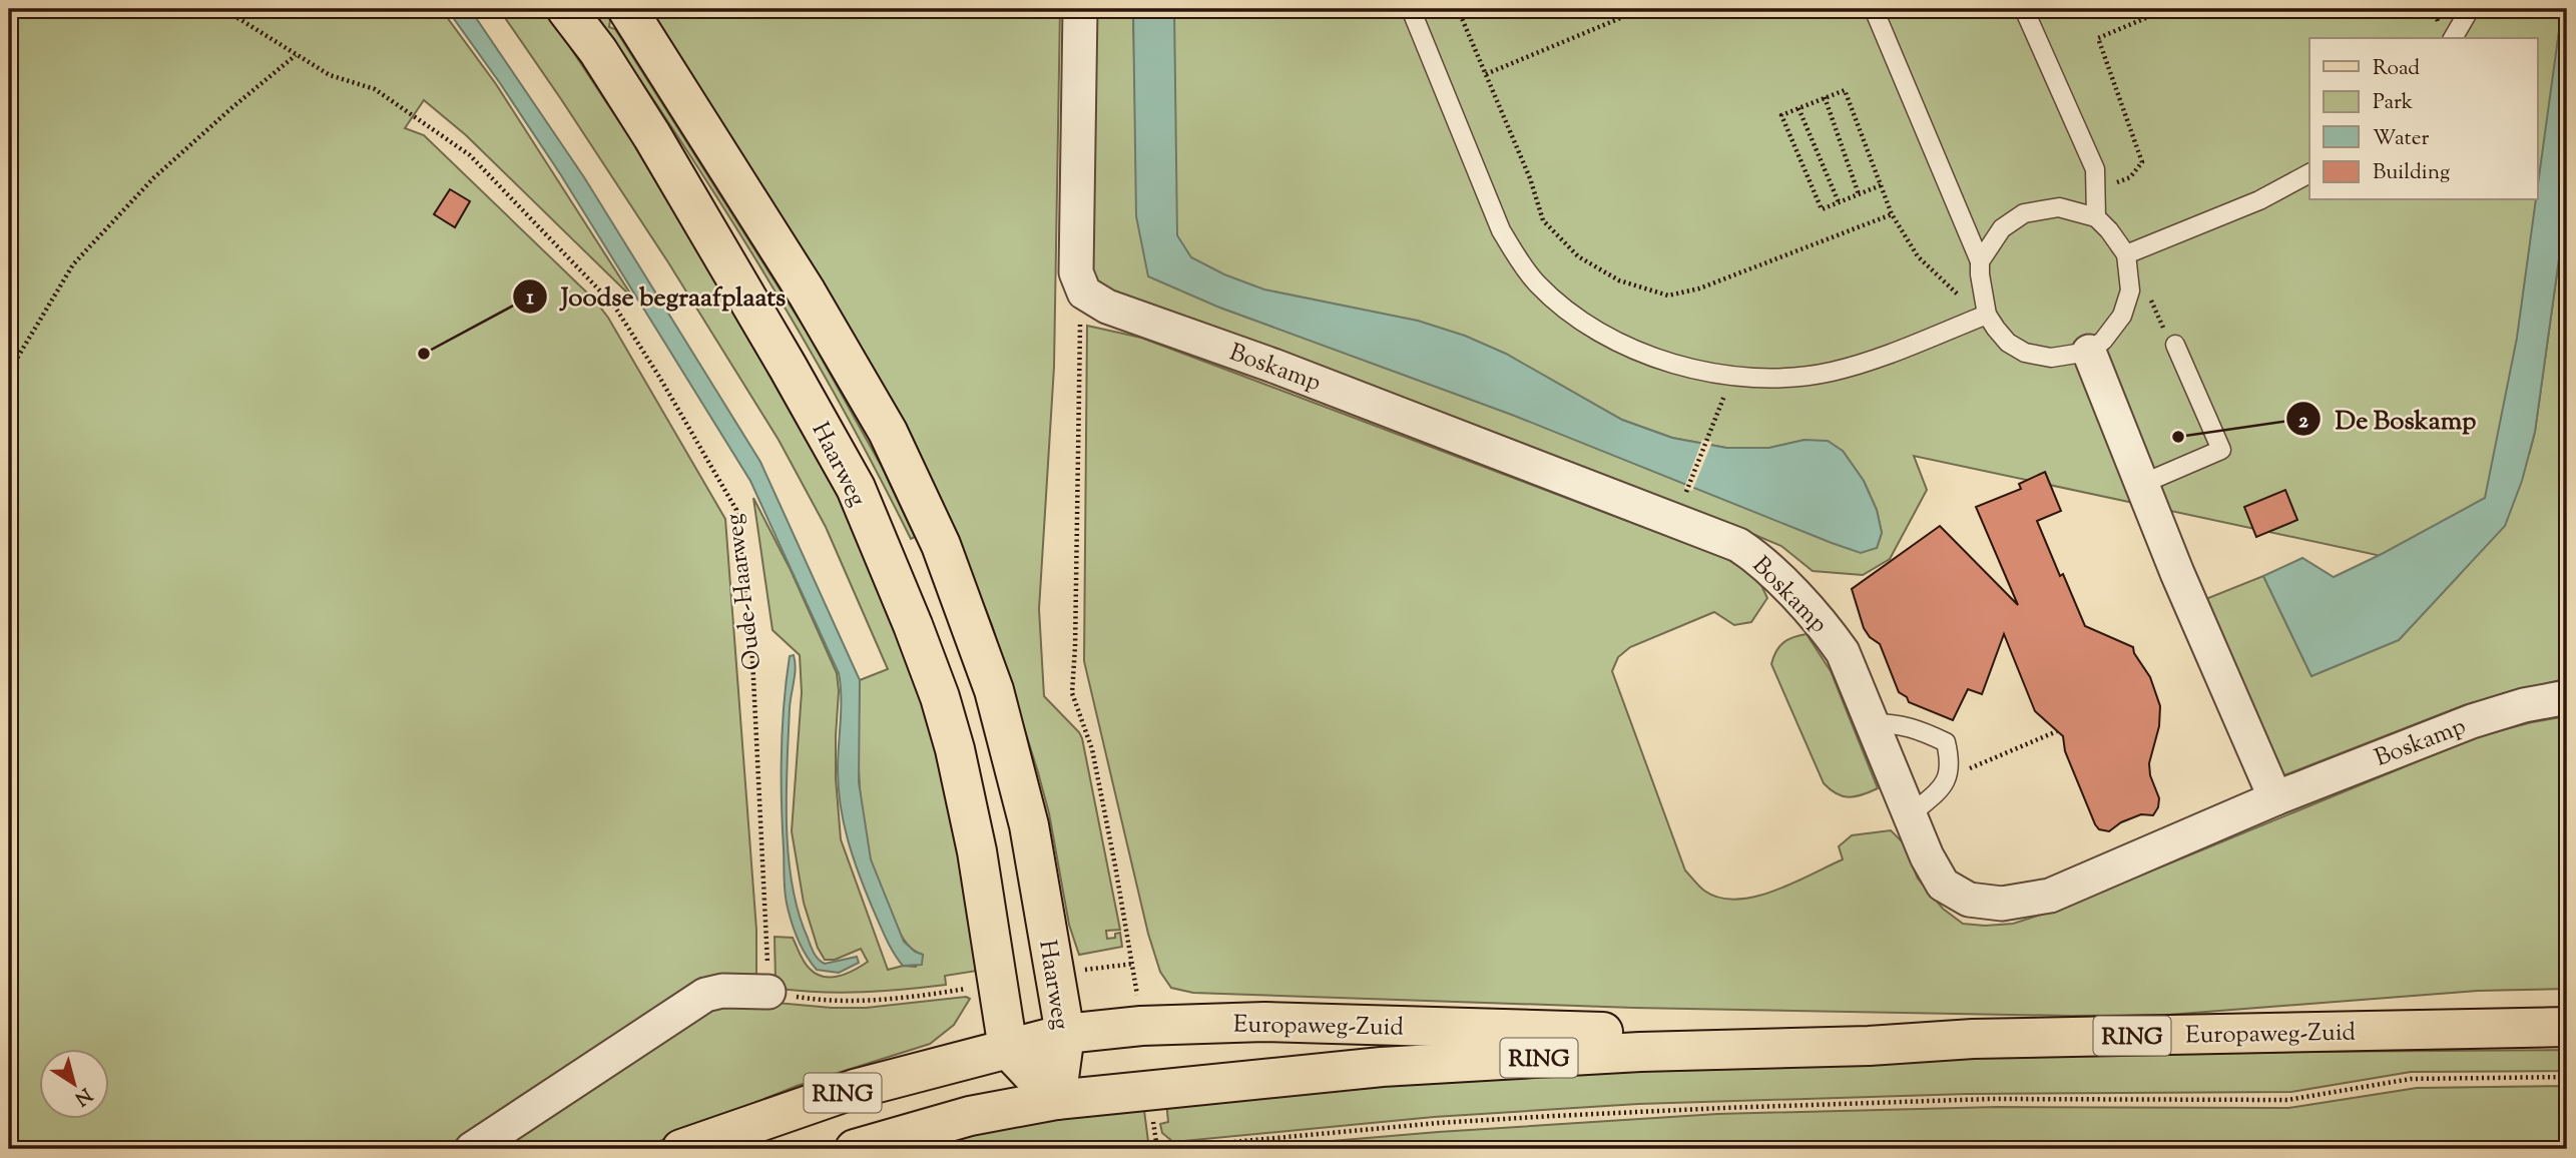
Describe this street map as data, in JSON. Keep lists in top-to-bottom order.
{
  "streets": {
    "main road": ["Haarweg", "Europaweg-Zuid", "RING"],
    "street": ["Boskamp"],
    "path": ["Oude-Haarweg"]
  },
  "crossings": [
    ["Haarweg", "Europaweg-Zuid"]
  ],
  "places": ["Joodse begraafplaats", "De Boskamp"],
  "legend": [
    "Road",
    "Park",
    "Water",
    "Building"
  ],
  "north": "bottom right"
}
